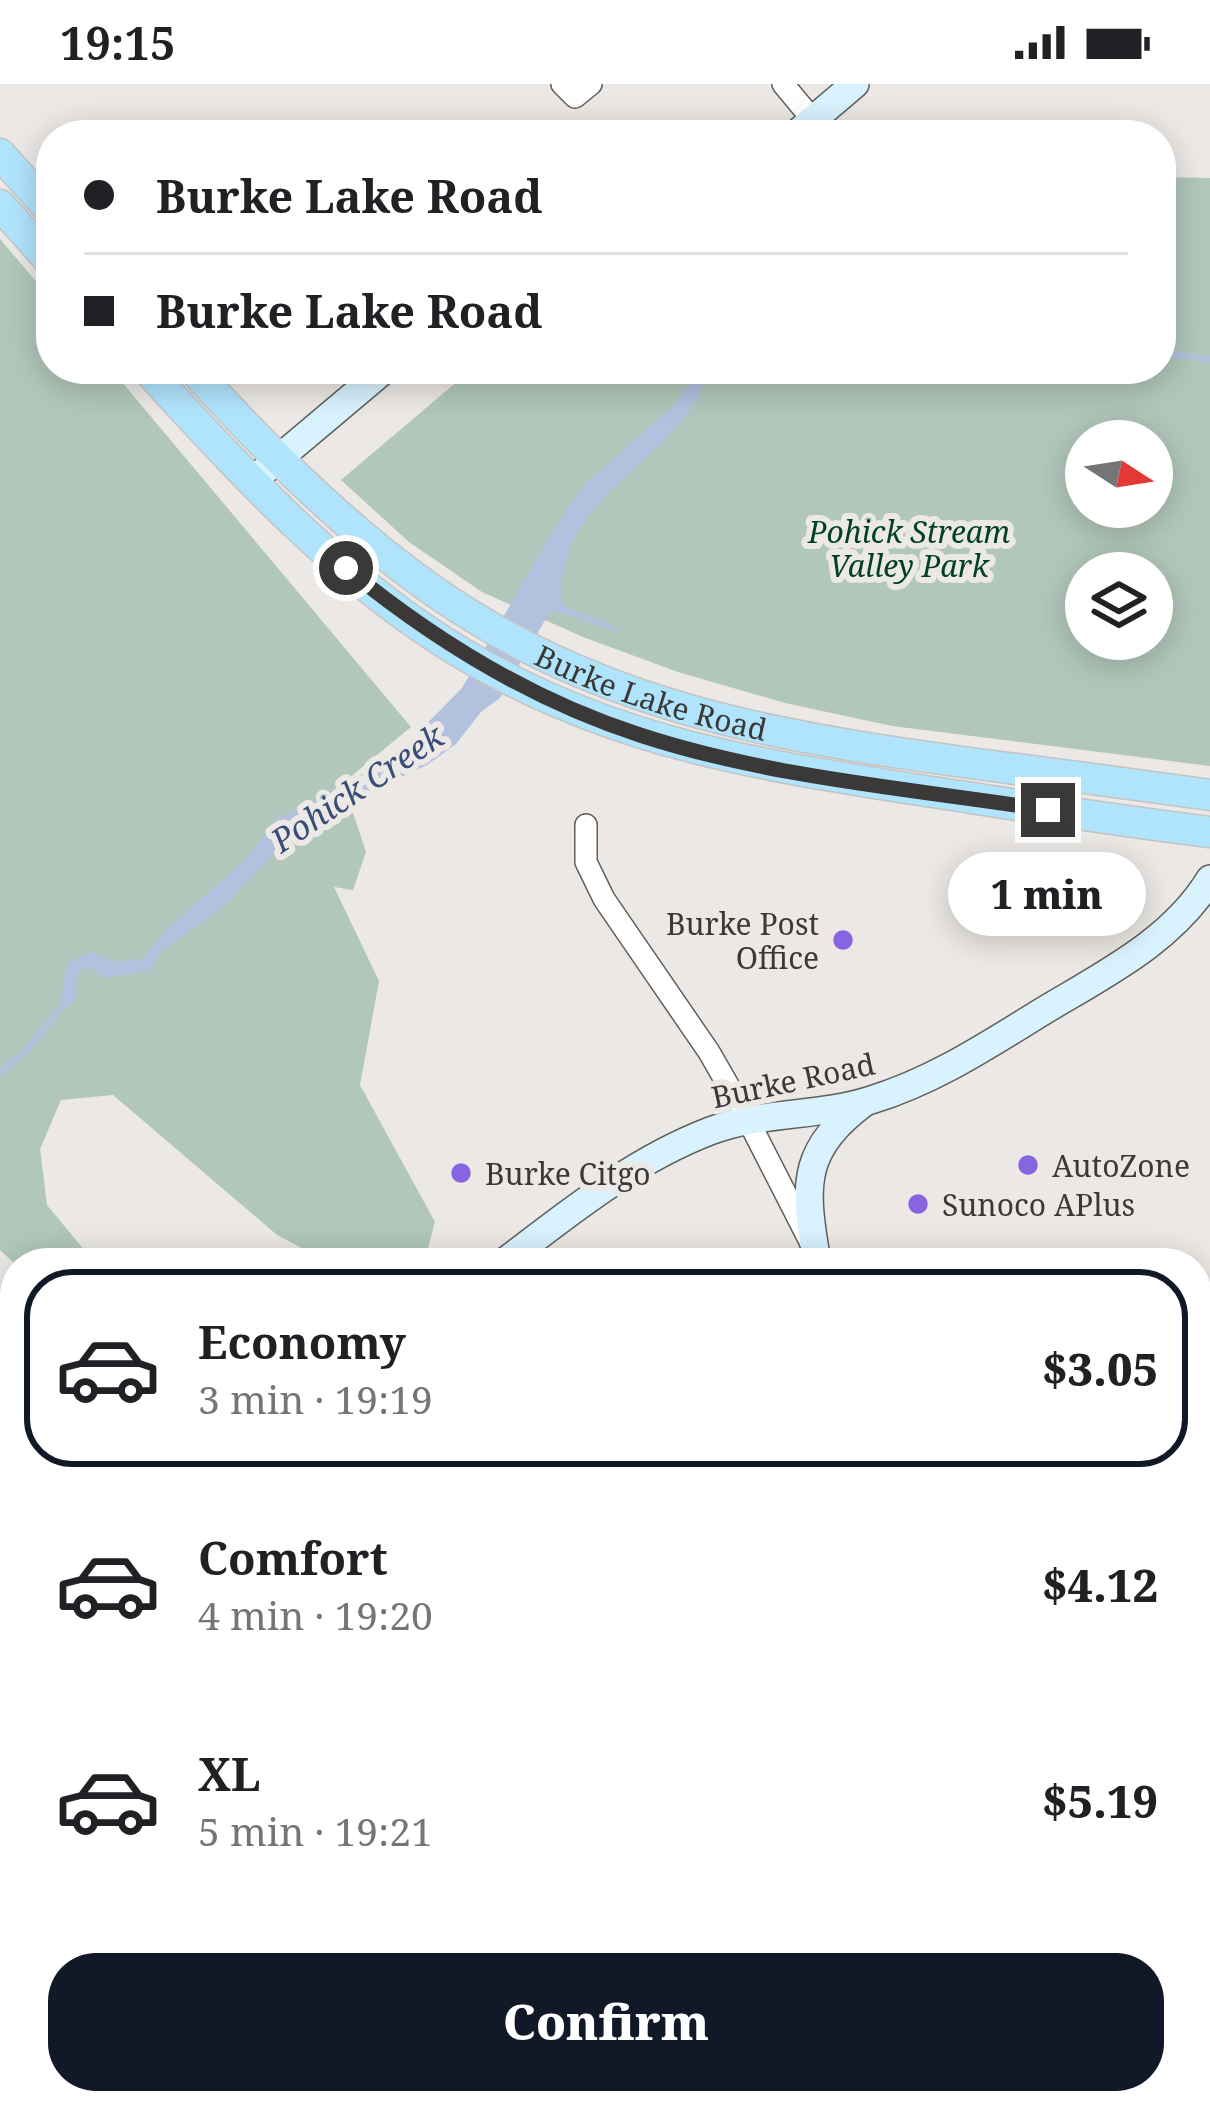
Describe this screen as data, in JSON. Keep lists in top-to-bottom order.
{
  "streets": {
    "main road": ["Burke Lake Road"],
    "street": ["Burke Road"]
  },
  "water": ["Pohick Creek"],
  "parks": ["Pohick Stream Valley Park"],
  "places": [
    "Burke Post Office",
    "AutoZone",
    "Burke Citgo",
    "Sunoco APlus"
  ],
  "north": "right",
  "page": {
    "status": "19:15",
    "banner": ["Burke Lake Road", "Burke Lake Road"],
    "bubble": "1 min",
    "list": [
      {
        "name": "Economy",
        "note": "3 min · 19:19",
        "value": "$3.05"
      },
      {
        "name": "Comfort",
        "note": "4 min · 19:20",
        "value": "$4.12"
      },
      {
        "name": "XL",
        "note": "5 min · 19:21",
        "value": "$5.19"
      }
    ],
    "buttons": "Confirm"
  }
}
